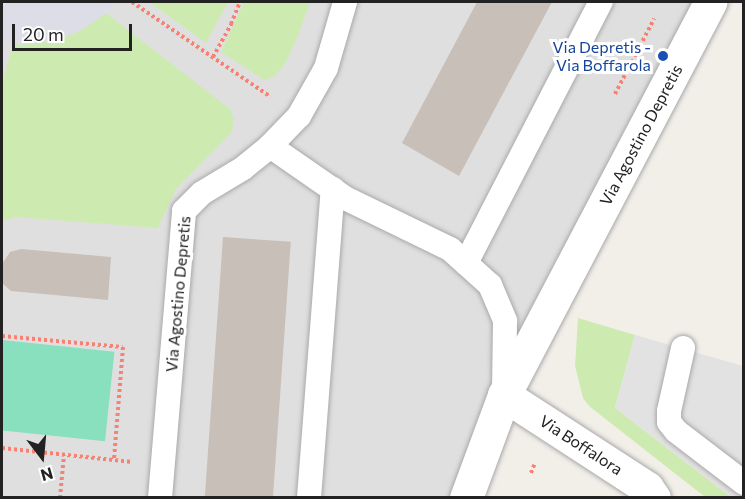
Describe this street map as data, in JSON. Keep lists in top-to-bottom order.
{
  "streets": {
    "street": ["Via Agostino Depretis", "Via Boffalora"]
  },
  "crossings": [
    ["Via Agostino Depretis", "Via Boffalora"]
  ],
  "places": ["Via Depretis - Via Boffarola"],
  "scale_bar": "20 m",
  "north": "bottom"
}
